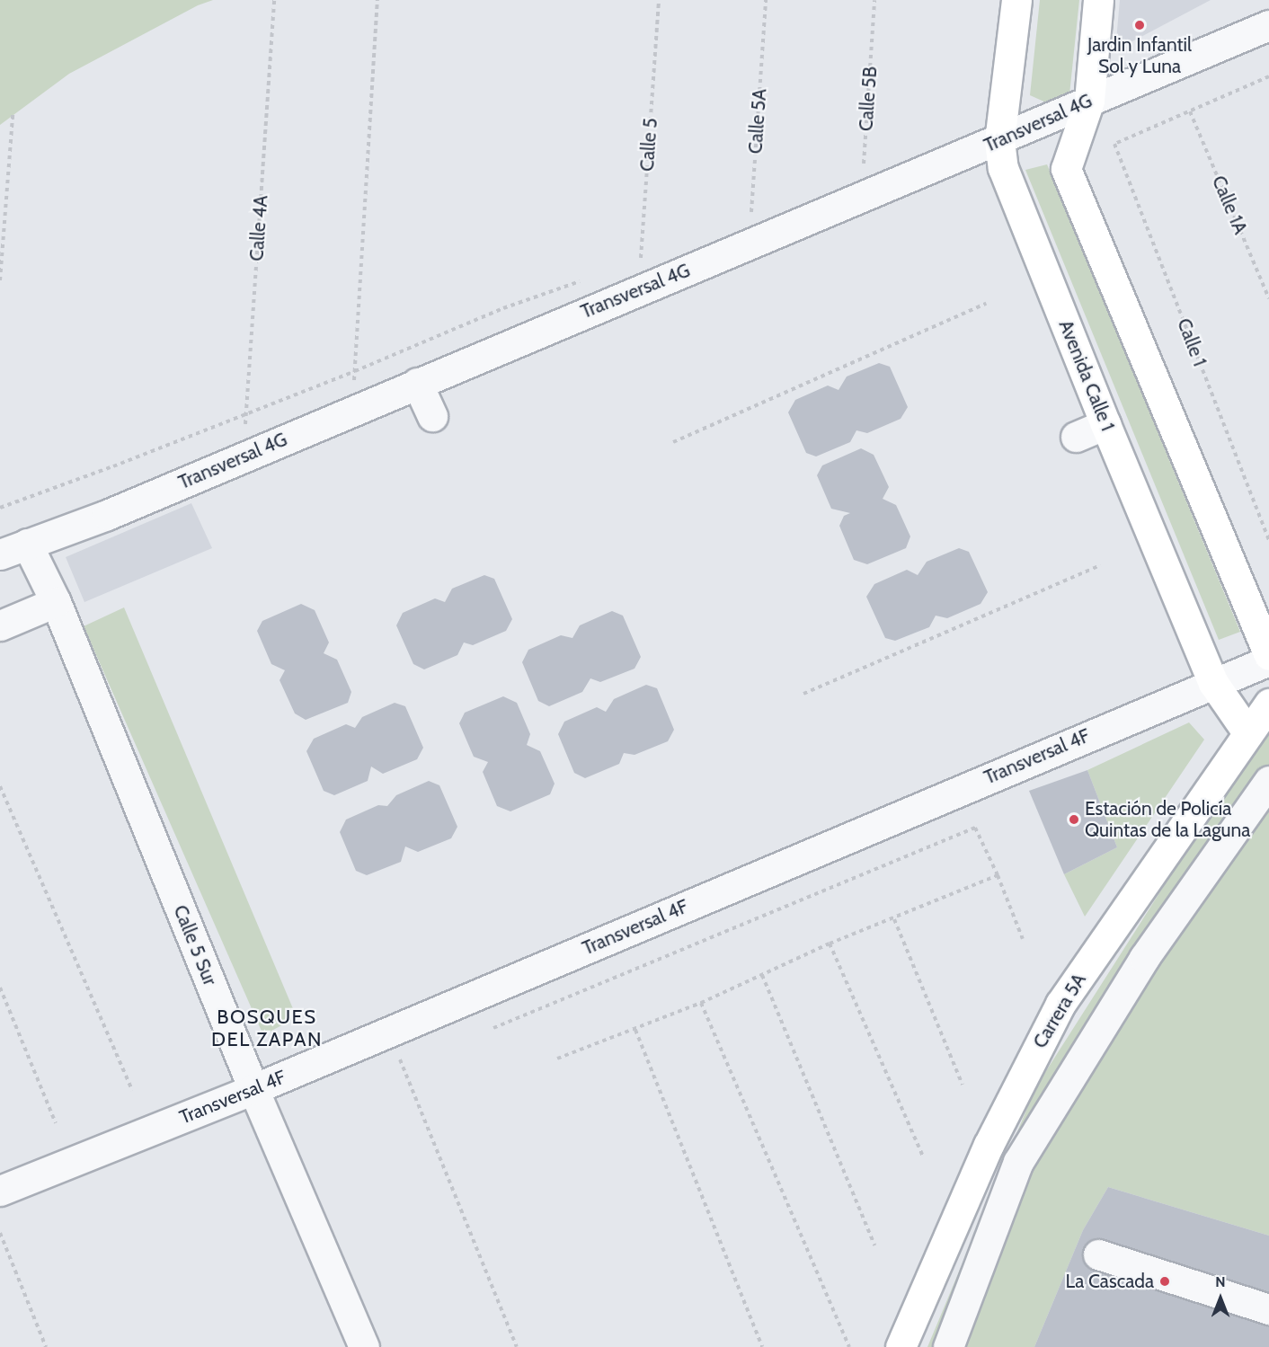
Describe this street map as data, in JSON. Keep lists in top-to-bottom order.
{
  "streets": {
    "main road": ["Avenida Calle 1", "Carrera 5A"],
    "street": ["Transversal 4G", "Transversal 4F", "Calle 5 Sur"],
    "path": [
      "Calle 5B",
      "Calle 5A",
      "Calle 5",
      "Calle 1A",
      "Calle 4A",
      "Calle 1"
    ]
  },
  "crossings": [
    ["Calle 5A", "Transversal 4G"],
    ["Transversal 4G", "Calle 4A"],
    ["Transversal 4G", "Avenida Calle 1"],
    ["Transversal 4G", "Calle 5 Sur"],
    ["Calle 1A", "Calle 1"],
    ["Avenida Calle 1", "Transversal 4F"],
    ["Avenida Calle 1", "Carrera 5A"],
    ["Transversal 4F", "Calle 5 Sur"]
  ],
  "districts": ["BOSQUES DEL ZAPAN"],
  "places": ["Jardin Infantil Sol y Luna", "Estación de Policía Quintas de la Laguna", "La Cascada"],
  "north": "top"
}
